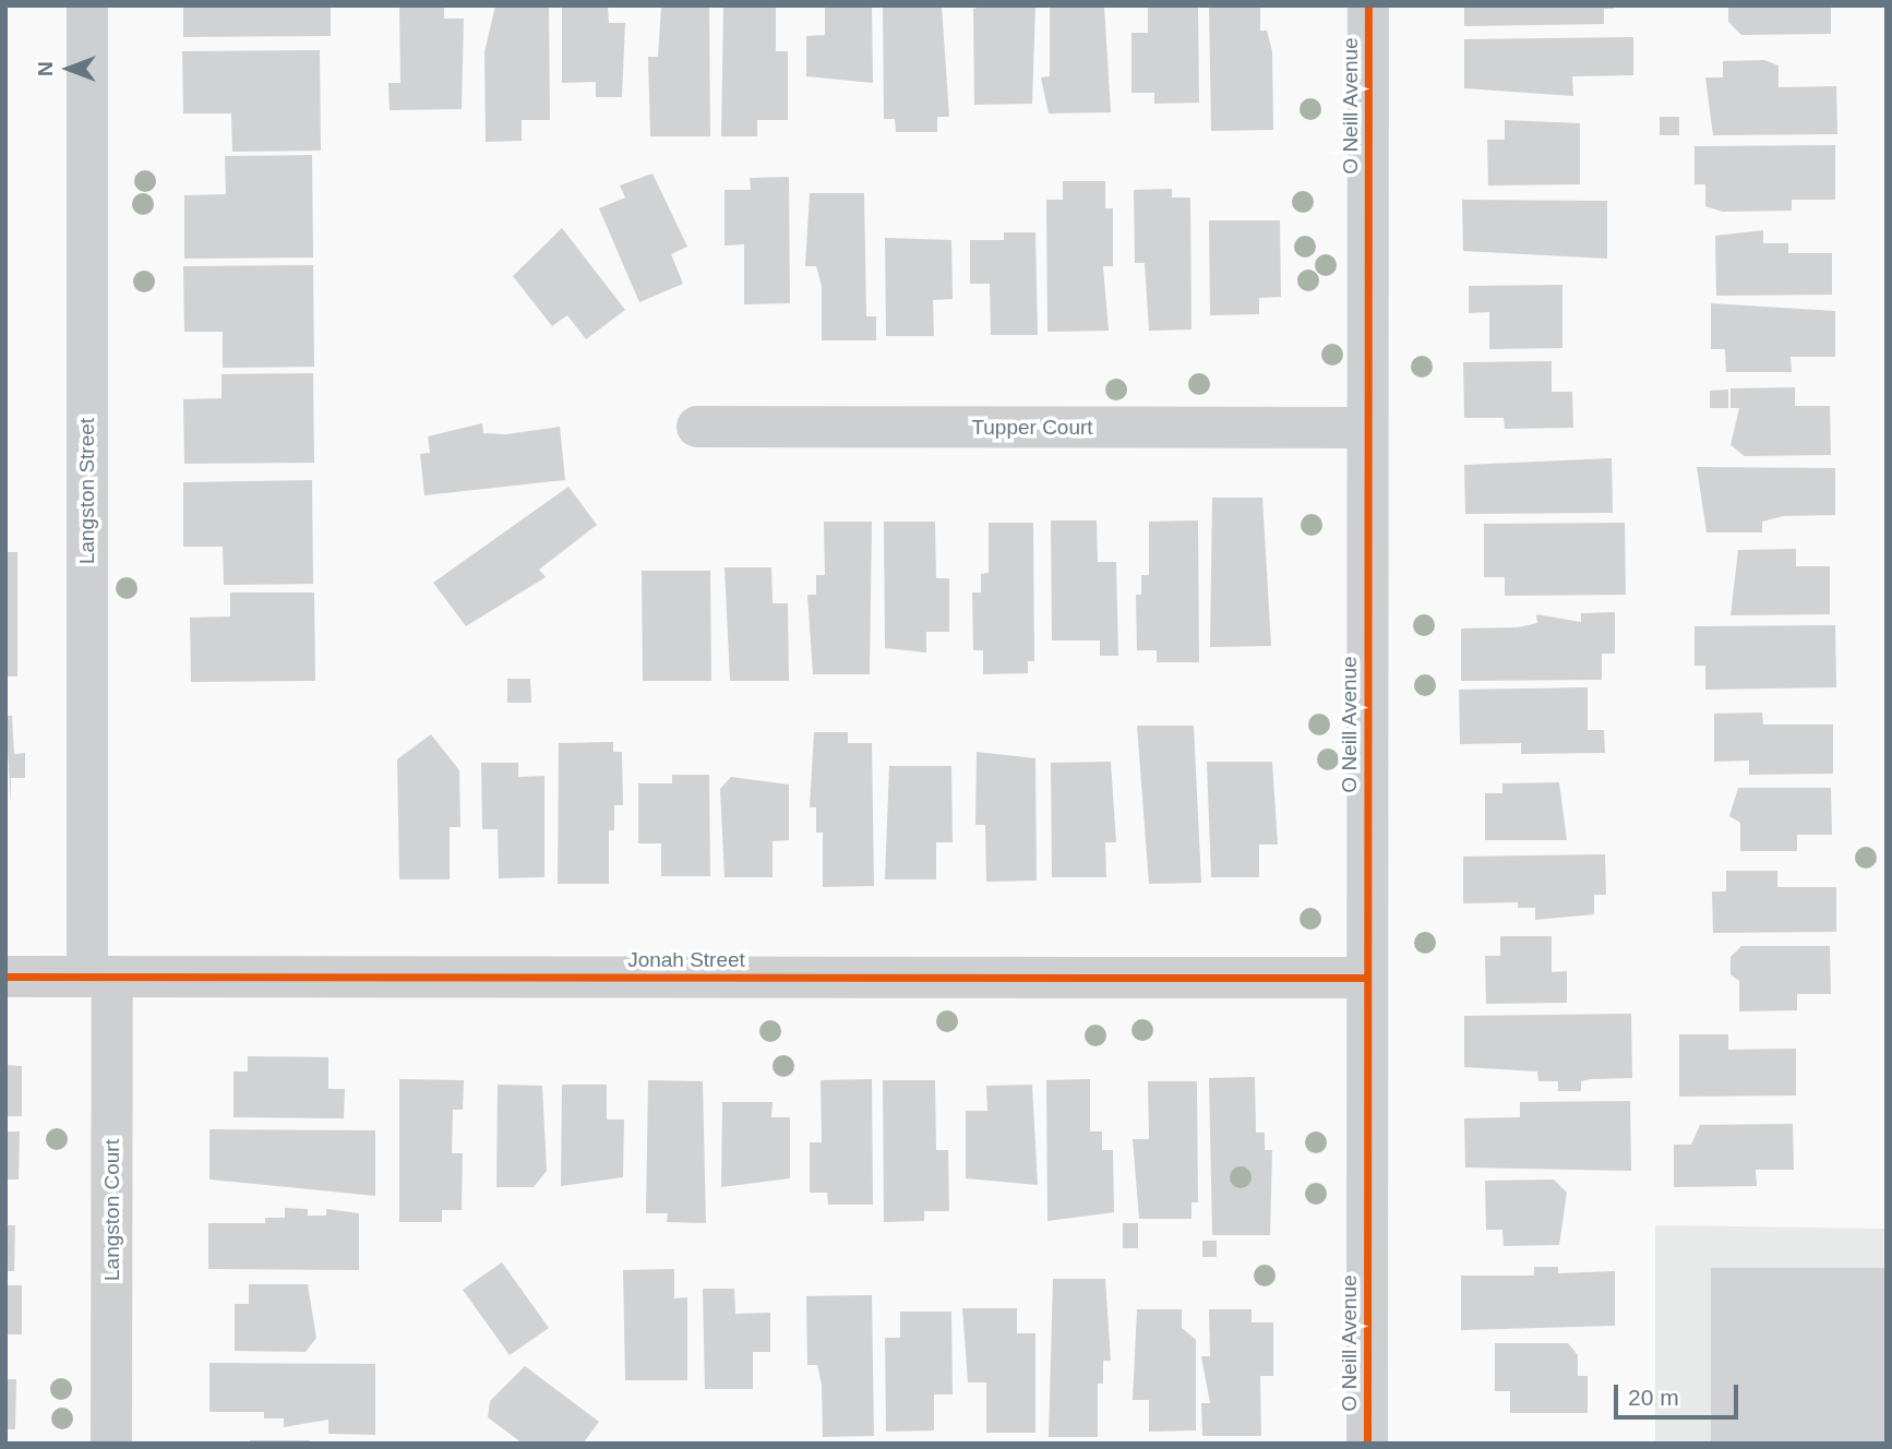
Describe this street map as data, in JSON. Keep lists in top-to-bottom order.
{
  "streets": {
    "street": [
      "O Neill Avenue",
      "Tupper Court",
      "Langston Street",
      "Jonah Street",
      "Langston Court"
    ]
  },
  "crossings": [
    ["O Neill Avenue", "Tupper Court"],
    ["O Neill Avenue", "Jonah Street"],
    ["Langston Street", "Jonah Street"],
    ["Langston Street", "Langston Court"],
    ["Jonah Street", "Langston Court"]
  ],
  "scale_bar": "20 m",
  "north": "left"
}
